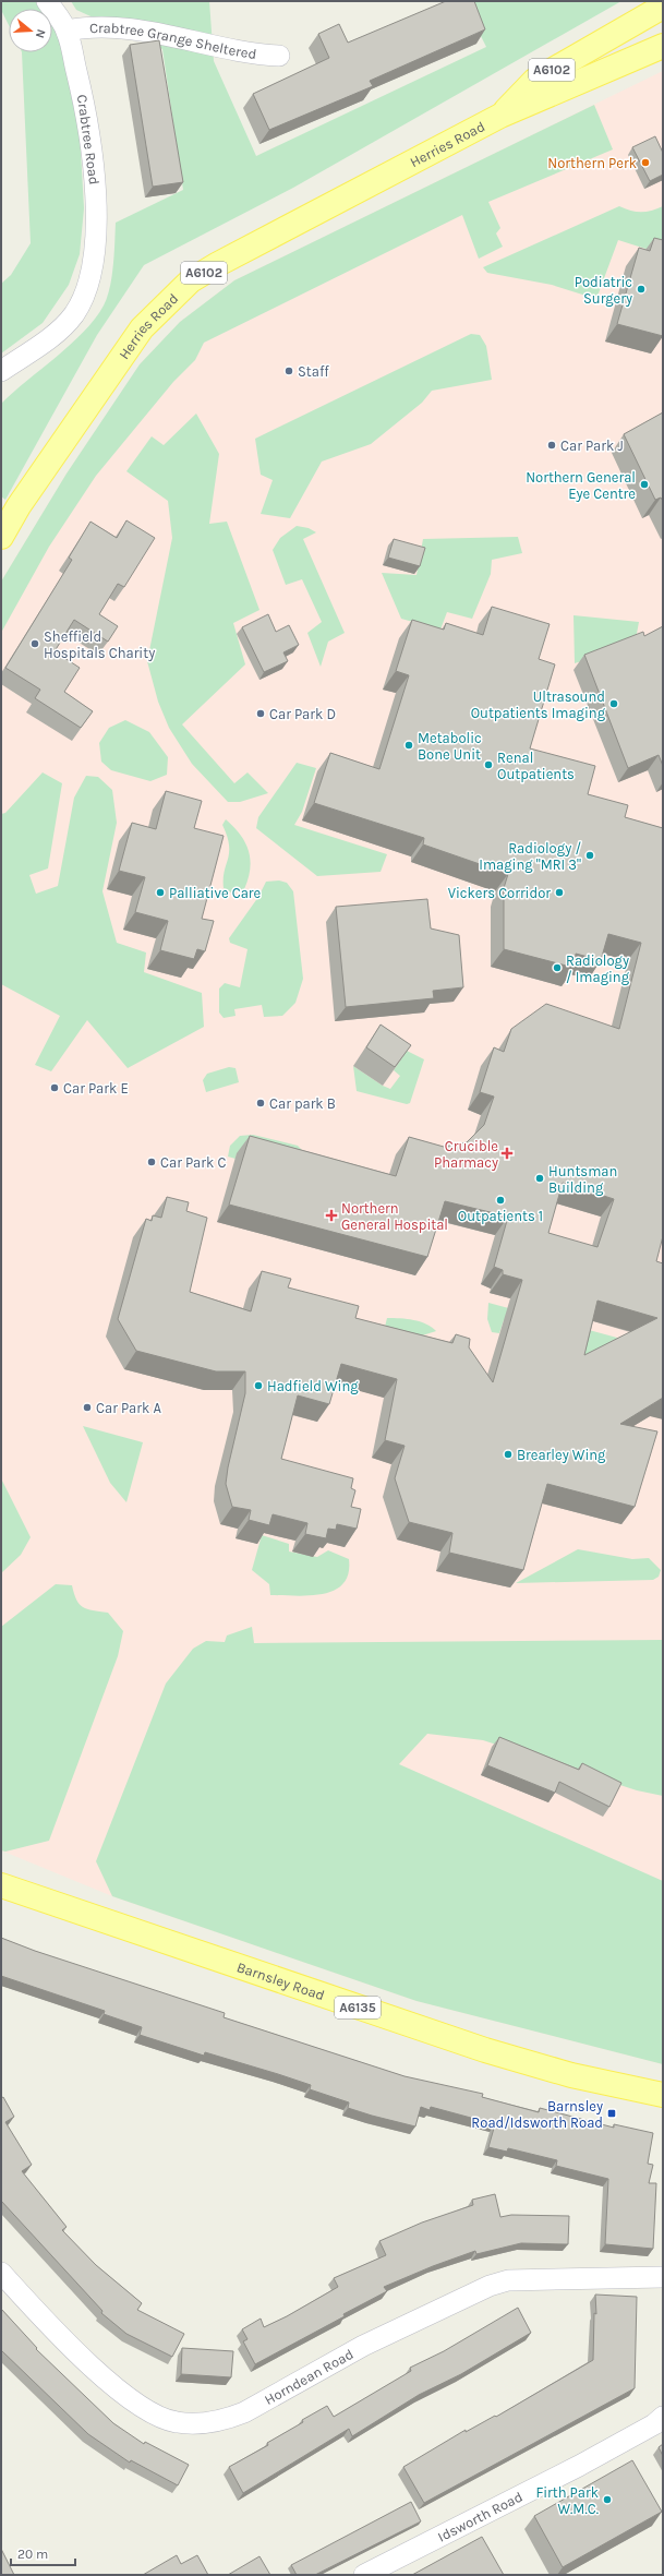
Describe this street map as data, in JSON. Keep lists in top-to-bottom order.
{
  "streets": {
    "main road": [
      "A6102",
      "Herries Road",
      "Barnsley Road",
      "A6135"
    ],
    "street": [
      "Crabtree Grange Sheltered",
      "Crabtree Road",
      "Horndean Road",
      "Idsworth Road"
    ]
  },
  "crossings": [
    ["Crabtree Grange Sheltered", "Crabtree Road"]
  ],
  "places": {
    "other": [
      "Northern Perk",
      "Podiatric Surgery",
      "Staff",
      "Car Park J",
      "Northern General Eye Centre",
      "Sheffield Hospitals Charity",
      "Ultrasound Outpatients Imaging",
      "Car Park D",
      "Metabolic Bone Unit",
      "Renal Outpatients",
      "Radiology / Imaging \"MRI 3\"",
      "Palliative Care",
      "Vickers Corridor",
      "Radiology / Imaging",
      "Car Park E",
      "Car park B",
      "Car Park C",
      "Huntsman Building",
      "Outpatients 1",
      "Hadfield Wing",
      "Car Park A",
      "Brearley Wing",
      "Firth Park W.M.C."
    ],
    "health": ["Crucible Pharmacy", "Northern General Hospital"],
    "transit": ["Barnsley Road/Idsworth Road"]
  },
  "scale_bar": "20 m",
  "north": "right"
}
